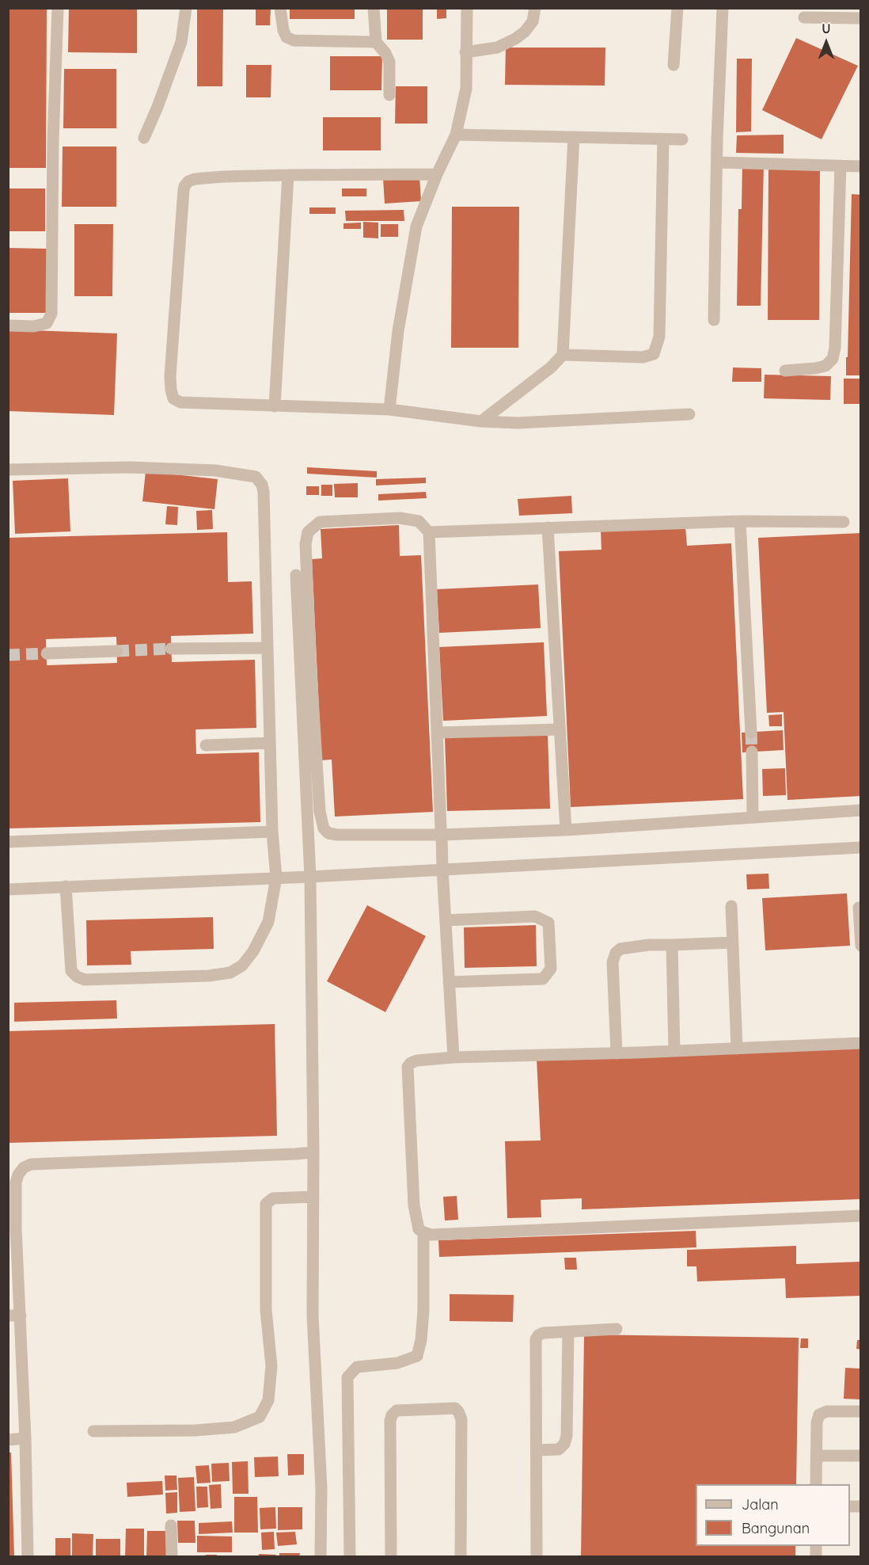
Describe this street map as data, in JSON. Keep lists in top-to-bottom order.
{
  "legend": ["Jalan", "Bangunan"],
  "north": "top"
}
